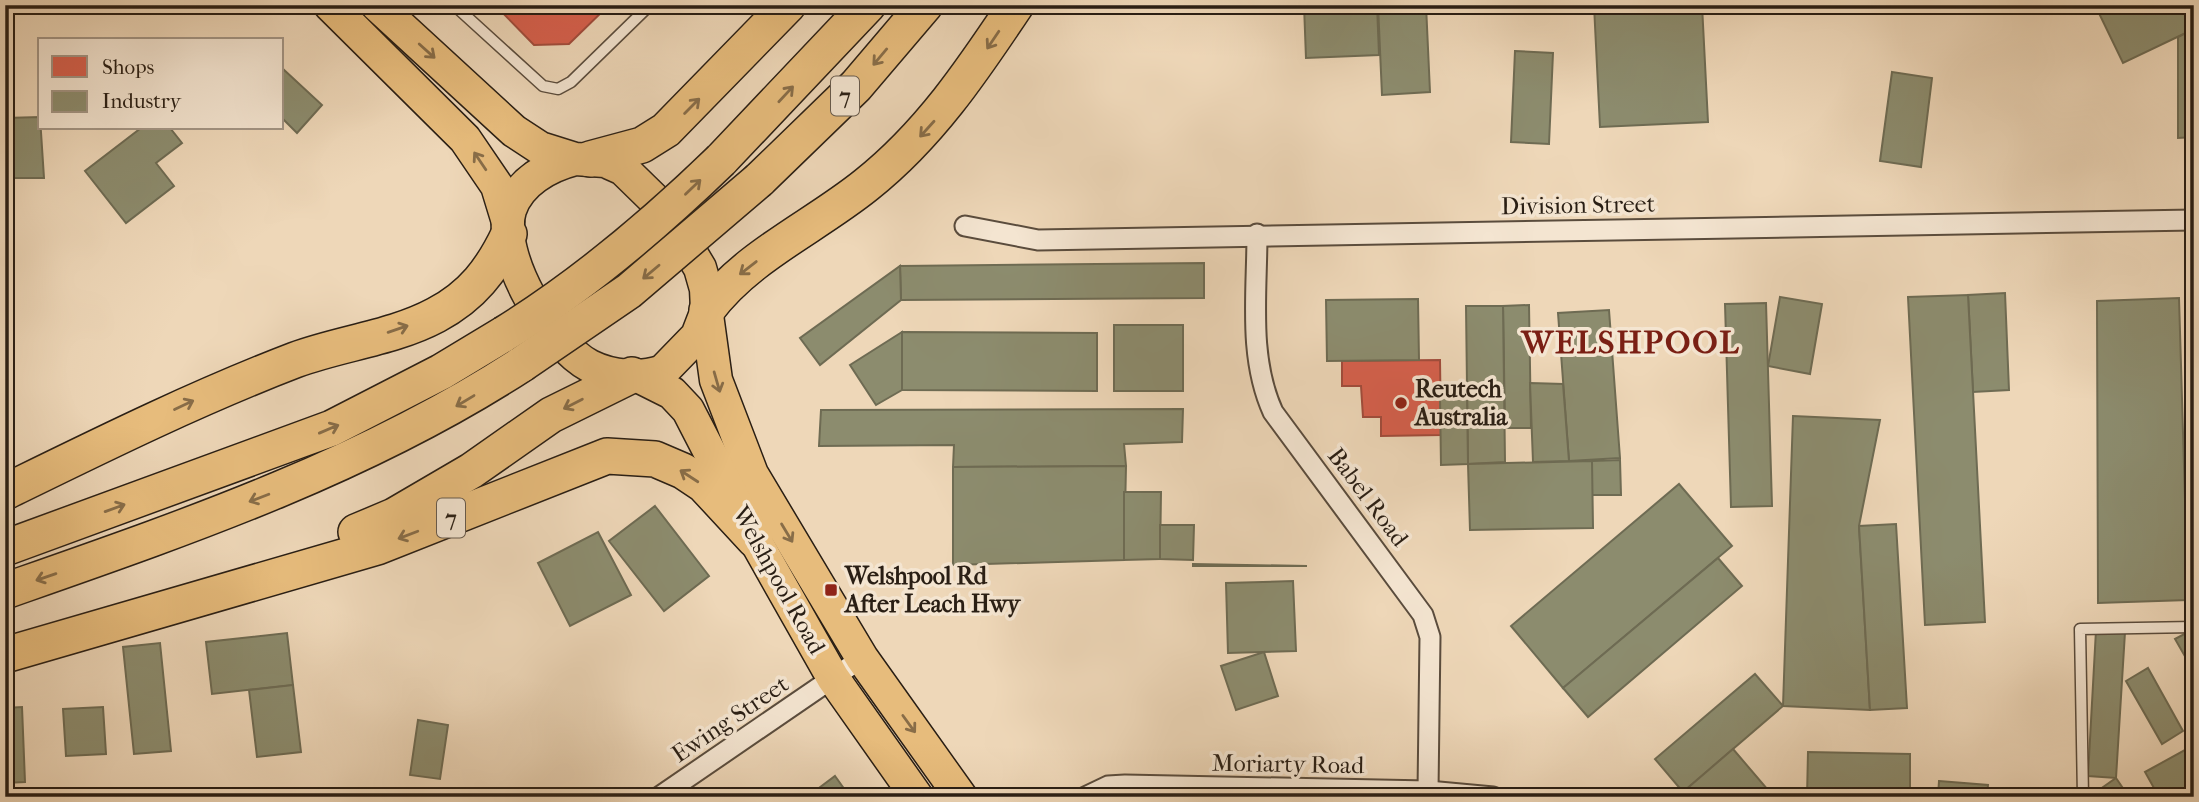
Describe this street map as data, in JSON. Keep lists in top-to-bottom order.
{
  "streets": {
    "highway": ["7"],
    "main road": ["Welshpool Road"],
    "street": [
      "Division Street",
      "Babel Road",
      "Ewing Street",
      "Moriarty Road"
    ]
  },
  "crossings": [
    ["7", "Welshpool Road"],
    ["Division Street", "Babel Road"],
    ["Babel Road", "Moriarty Road"],
    ["Welshpool Road", "Ewing Street"]
  ],
  "districts": ["WELSHPOOL"],
  "places": {
    "other": ["Reutech Australia"],
    "transit": ["Welshpool Rd After Leach Hwy"]
  },
  "legend": ["Shops", "Industry"]
}
